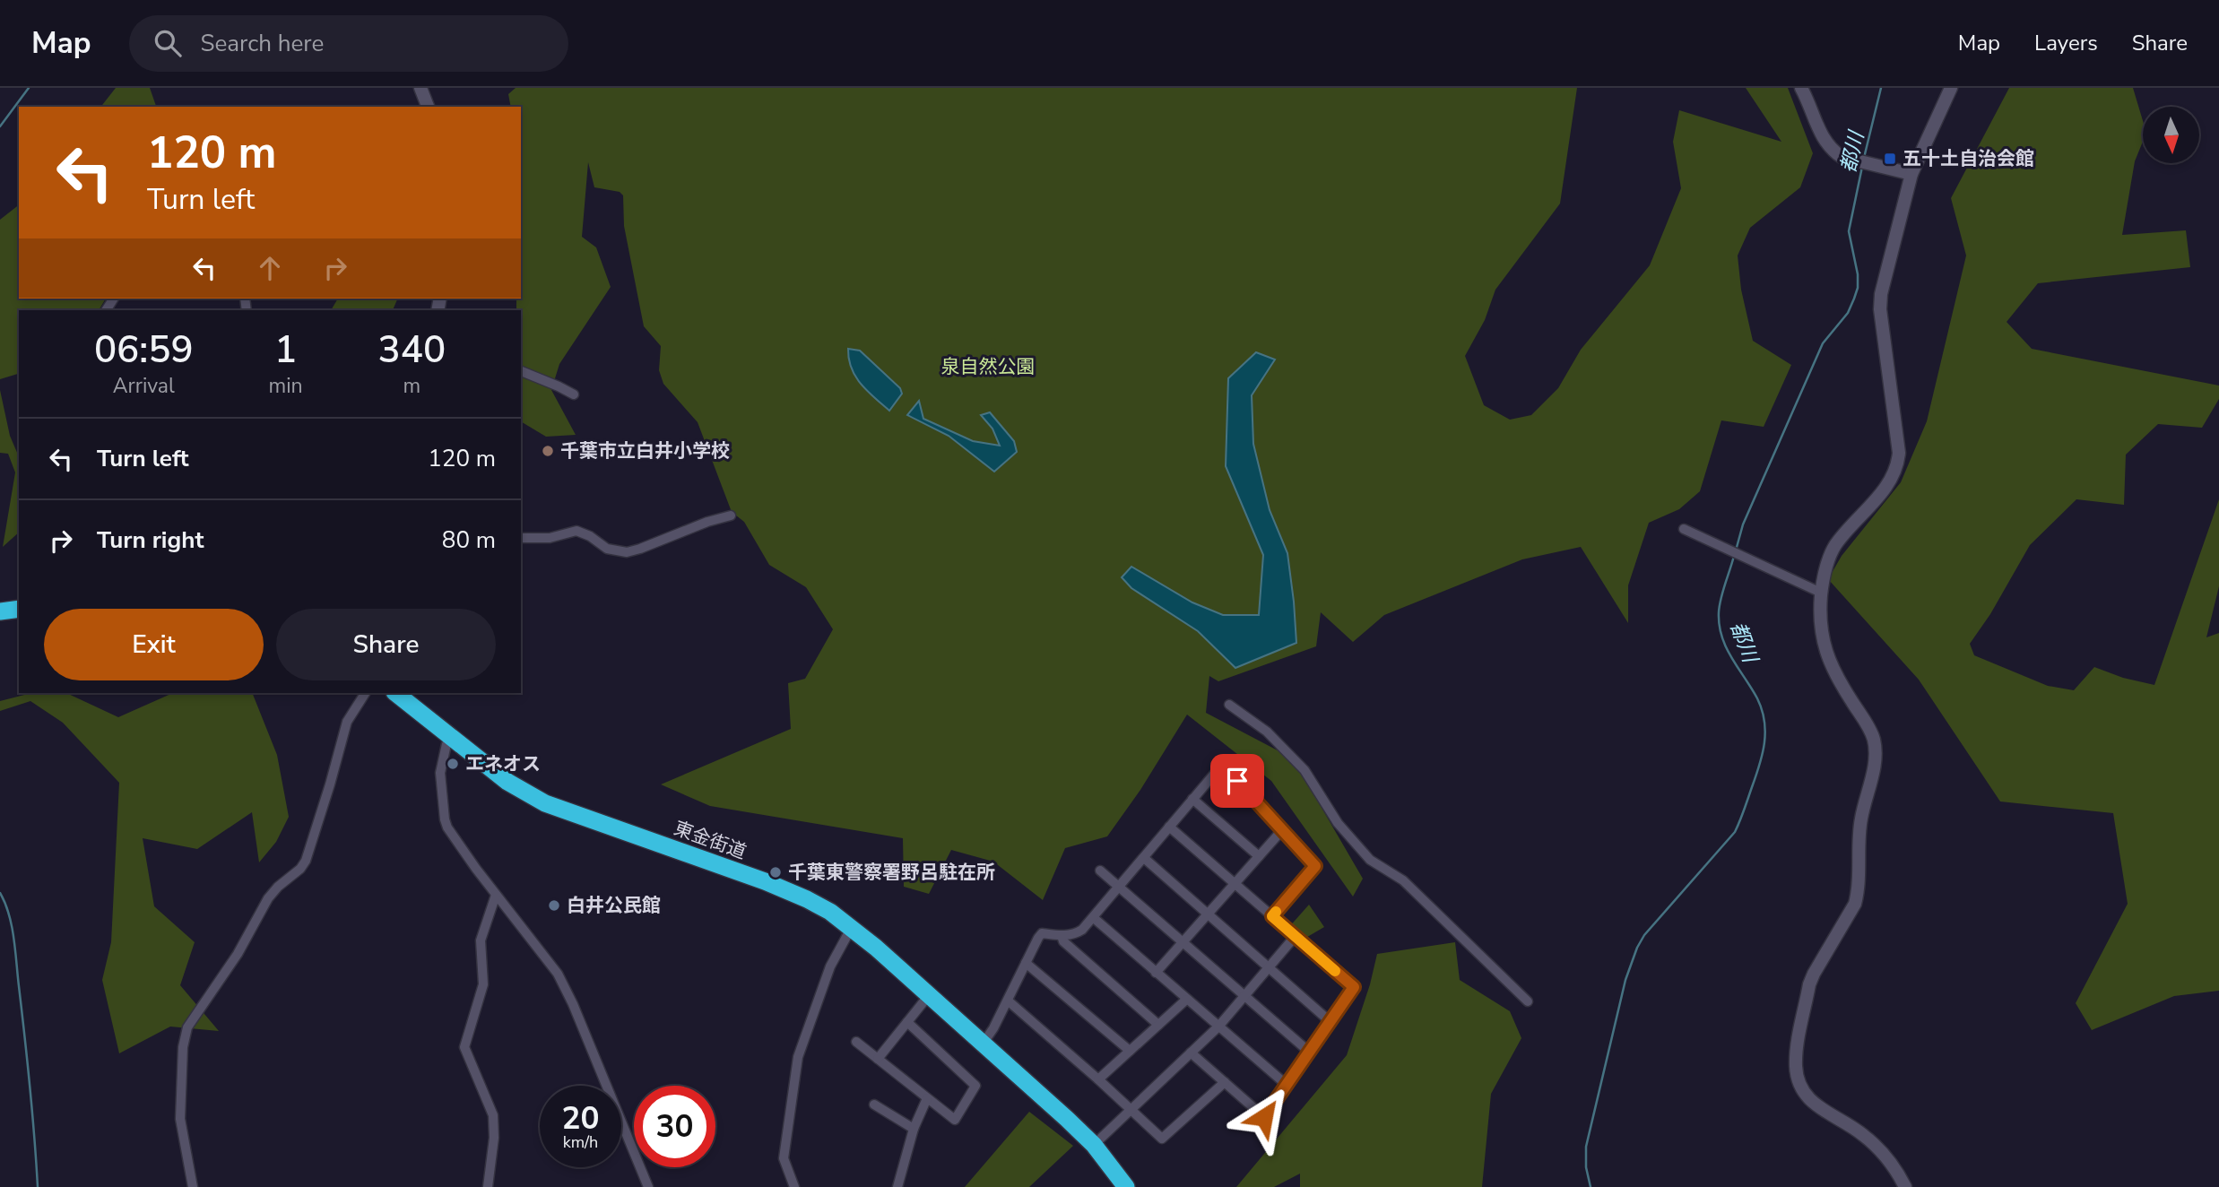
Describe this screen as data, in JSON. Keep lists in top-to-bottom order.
{
  "streets": {
    "highway": ["東金街道"]
  },
  "water": ["都川"],
  "parks": ["泉自然公園"],
  "places": {
    "transit": ["五十土自治会館"],
    "other": [
      "千葉市立白井小学校",
      "エネオス",
      "千葉東警察署野呂駐在所",
      "白井公民館"
    ]
  },
  "north": "bottom",
  "page": {
    "header": "Map",
    "search": "Search here",
    "nav": ["Map", "Layers", "Share"],
    "turn": ["120 m", "Turn left"],
    "eta": [
      "06:59",
      "Arrival",
      "1",
      "min",
      "340",
      "m"
    ],
    "list": [
      {
        "name": "Turn left",
        "value": "120 m"
      },
      {
        "name": "Turn right",
        "value": "80 m"
      }
    ],
    "buttons": ["Exit", "Share"],
    "speed": "20 km/h",
    "limit": "30"
  }
}
